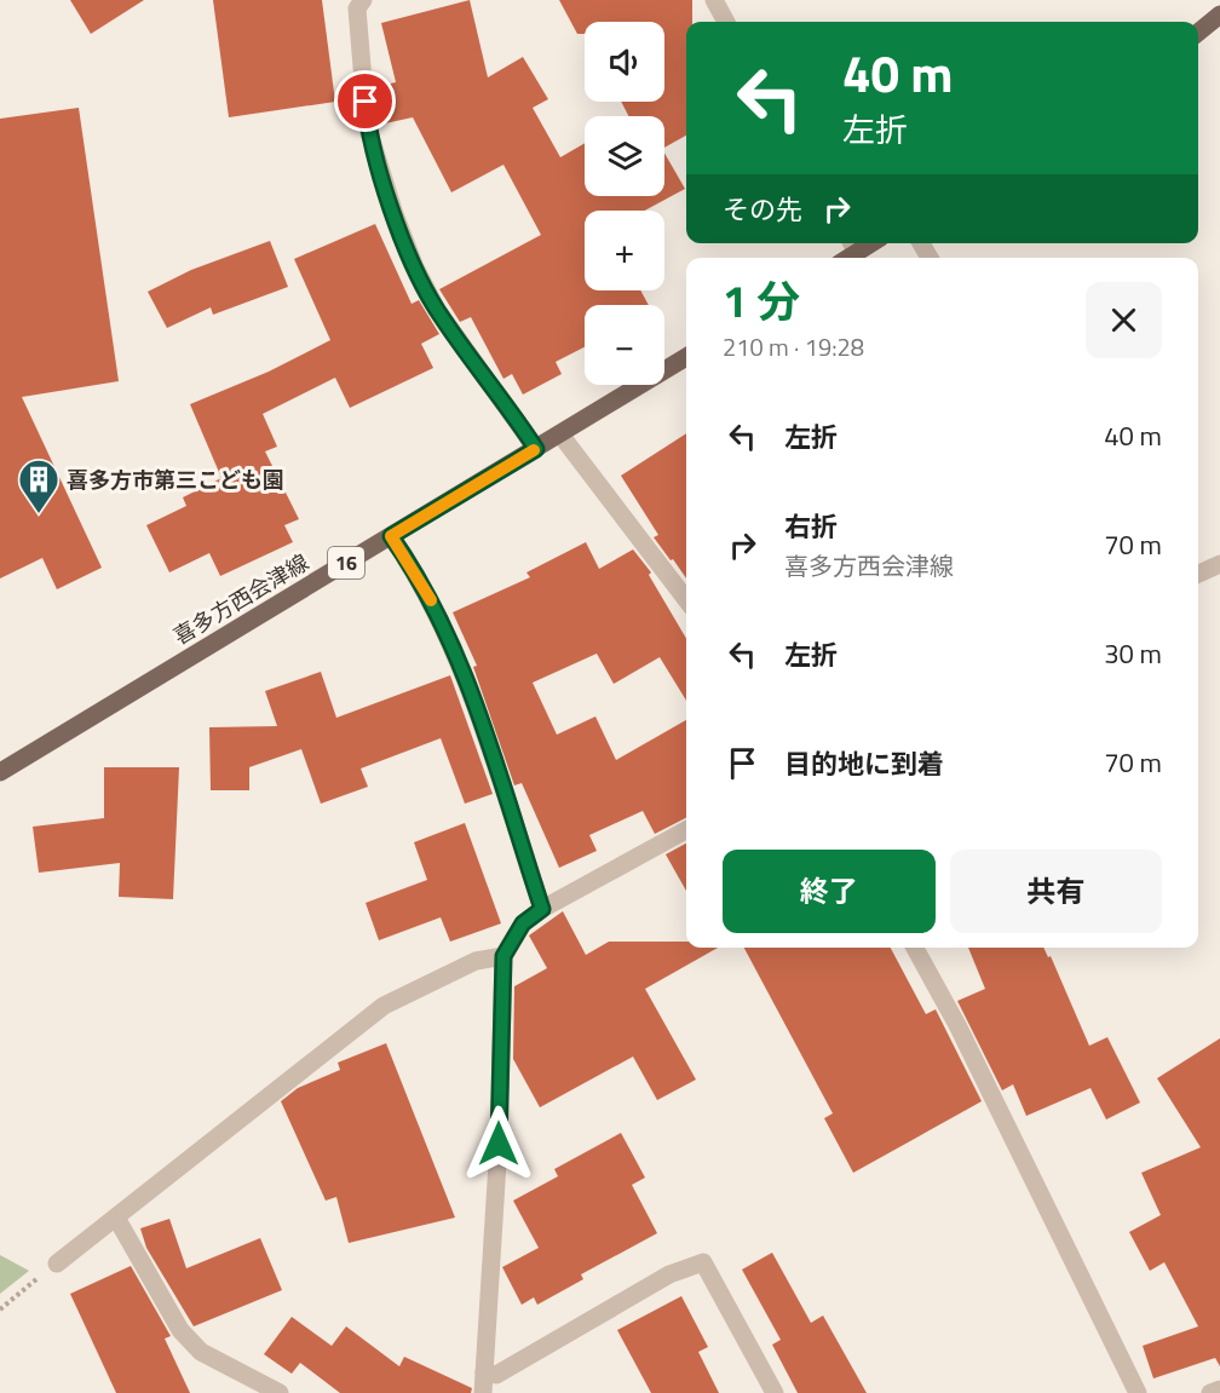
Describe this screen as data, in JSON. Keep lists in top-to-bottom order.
{
  "streets": {
    "main road": ["16", "喜多方西会津線"]
  },
  "places": {
    "building": ["喜多方市第三こども園"]
  },
  "page": {
    "map_buttons": ["+", "−"],
    "turn": ["40 m", "左折"],
    "then": "その先",
    "heading": ["1 分", "210 m · 19:28"],
    "list": [
      {
        "name": "左折",
        "value": "40 m"
      },
      {
        "name": "右折",
        "note": "喜多方西会津線",
        "value": "70 m"
      },
      {
        "name": "左折",
        "value": "30 m"
      },
      {
        "name": "目的地に到着",
        "value": "70 m"
      }
    ],
    "buttons": ["終了", "共有"]
  }
}
